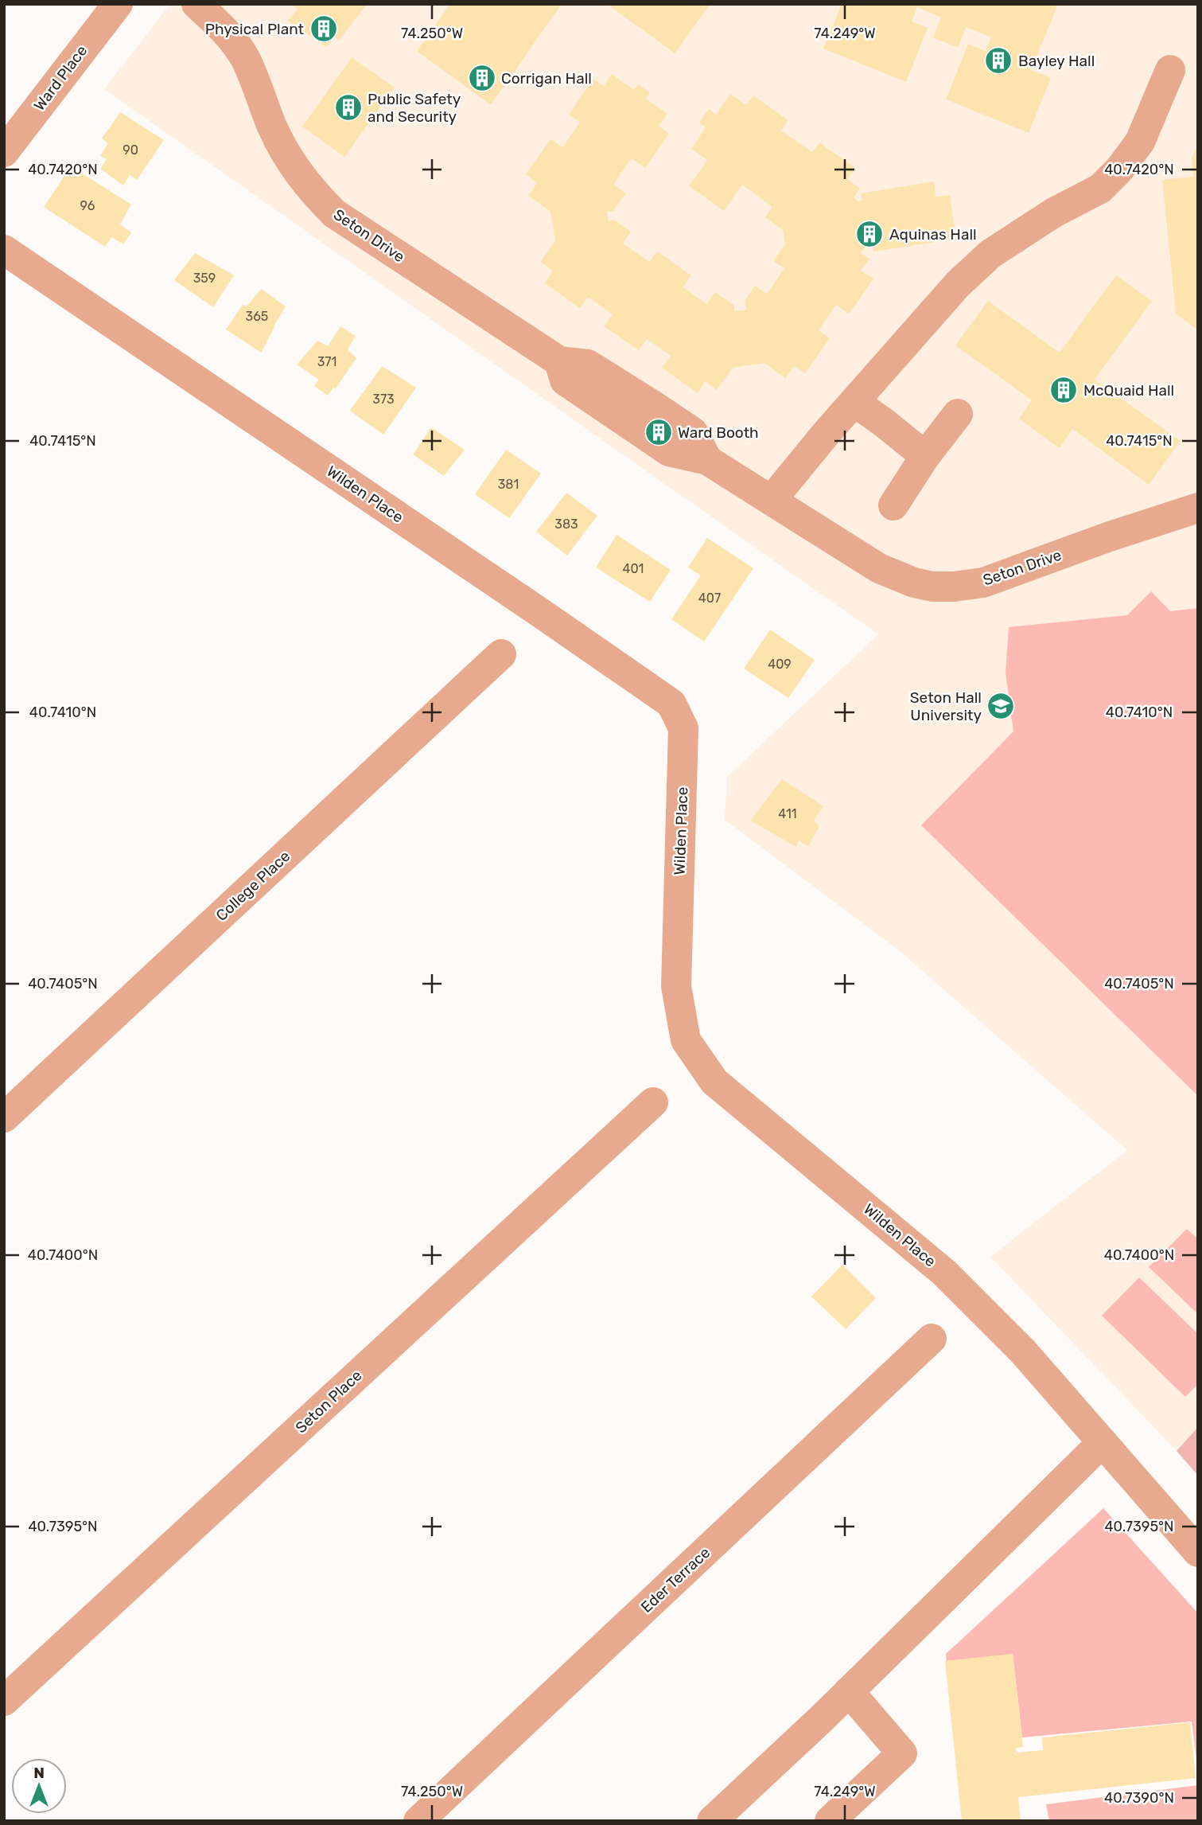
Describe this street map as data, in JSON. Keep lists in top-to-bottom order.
{
  "streets": {
    "street": [
      "Ward Place",
      "Seton Drive",
      "Wilden Place",
      "College Place",
      "Seton Place",
      "Eder Terrace"
    ]
  },
  "places": {
    "building": [
      "Physical Plant",
      "Bayley Hall",
      "Corrigan Hall",
      "Public Safety and Security",
      "Aquinas Hall",
      "McQuaid Hall",
      "Ward Booth"
    ],
    "school or university": ["Seton Hall University"]
  },
  "house_numbers": [
    "90",
    "96",
    "359",
    "365",
    "371",
    "373",
    "381",
    "383",
    "401",
    "407",
    "409",
    "411"
  ],
  "north": "top",
  "coordinates": [
    "74.250°W",
    "74.249°W",
    "40.7420°N",
    "40.7415°N",
    "40.7410°N",
    "40.7405°N",
    "40.7400°N",
    "40.7395°N",
    "40.7390°N"
  ]
}
